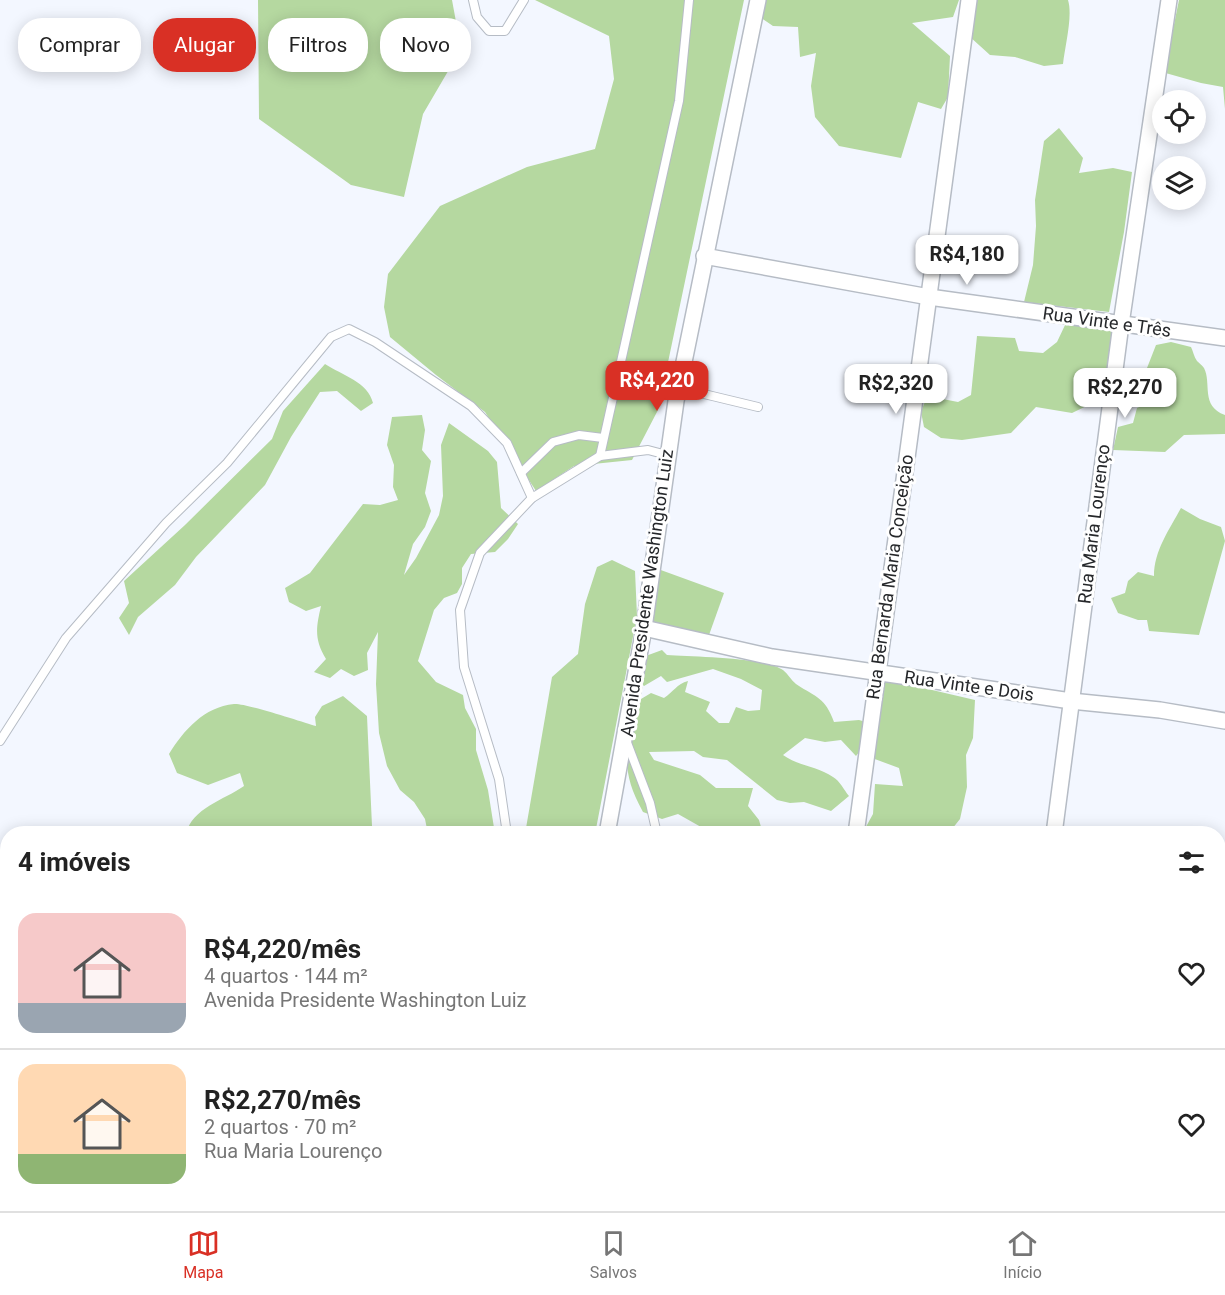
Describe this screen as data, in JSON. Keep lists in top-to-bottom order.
{
  "streets": {
    "street": [
      "Rua Vinte e Três",
      "Rua Maria Lourenço",
      "Rua Bernarda Maria Conceição",
      "Avenida Presidente Washington Luiz",
      "Rua Vinte e Dois"
    ]
  },
  "crossings": [
    ["Rua Vinte e Três", "Rua Maria Lourenço"],
    ["Rua Vinte e Três", "Rua Bernarda Maria Conceição"],
    ["Rua Vinte e Três", "Avenida Presidente Washington Luiz"],
    ["Rua Maria Lourenço", "Rua Vinte e Dois"],
    ["Rua Bernarda Maria Conceição", "Rua Vinte e Dois"],
    ["Avenida Presidente Washington Luiz", "Rua Vinte e Dois"]
  ],
  "page": {
    "chip": [
      "Comprar",
      "Alugar",
      "Filtros",
      "Novo"
    ],
    "price": [
      "R$4,180",
      "R$4,220",
      "R$2,320",
      "R$2,270"
    ],
    "heading": "4 imóveis",
    "list": [
      {
        "name": "R$4,220/mês",
        "note": "4 quartos · 144 m² · Avenida Presidente Washington Luiz"
      },
      {
        "name": "R$2,270/mês",
        "note": "2 quartos · 70 m² · Rua Maria Lourenço"
      }
    ],
    "tabs": ["Mapa", "Salvos", "Início"]
  }
}
